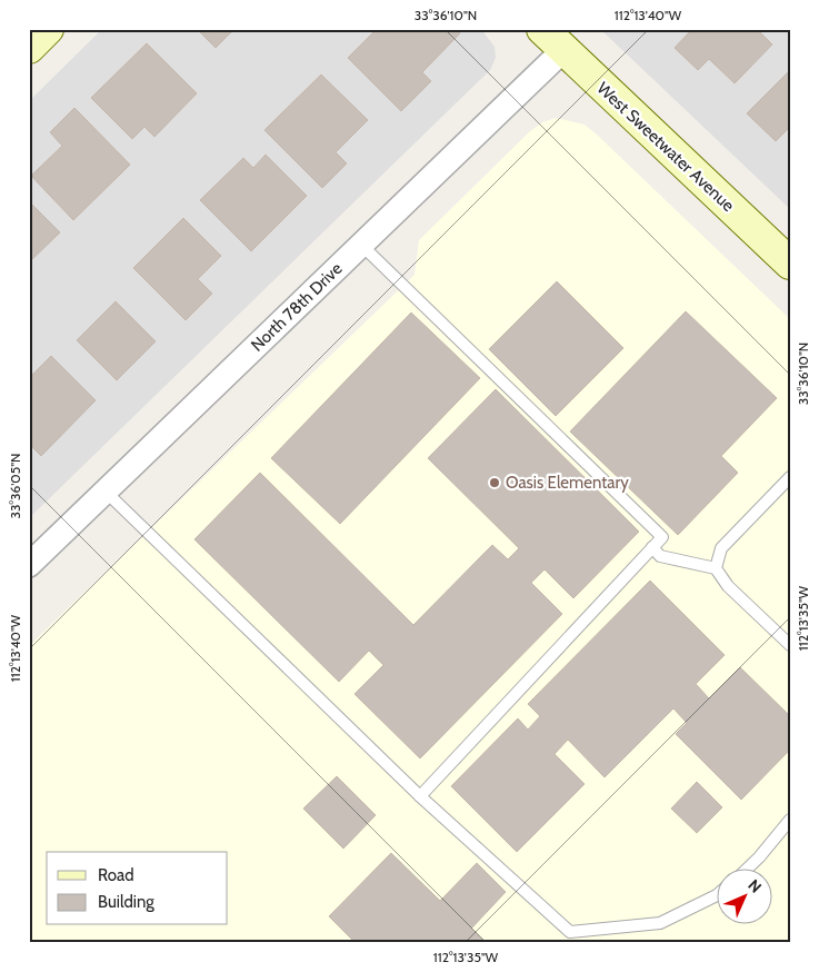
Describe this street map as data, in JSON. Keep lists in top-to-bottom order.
{
  "streets": {
    "street": ["West Sweetwater Avenue", "North 78th Drive"]
  },
  "crossings": [
    ["West Sweetwater Avenue", "North 78th Drive"]
  ],
  "places": ["Oasis Elementary"],
  "legend": ["Road", "Building"],
  "north": "top right",
  "coordinates": [
    "33°36'10\"N",
    "112°13'40\"W",
    "33°36'05\"N",
    "112°13'35\"W"
  ]
}
